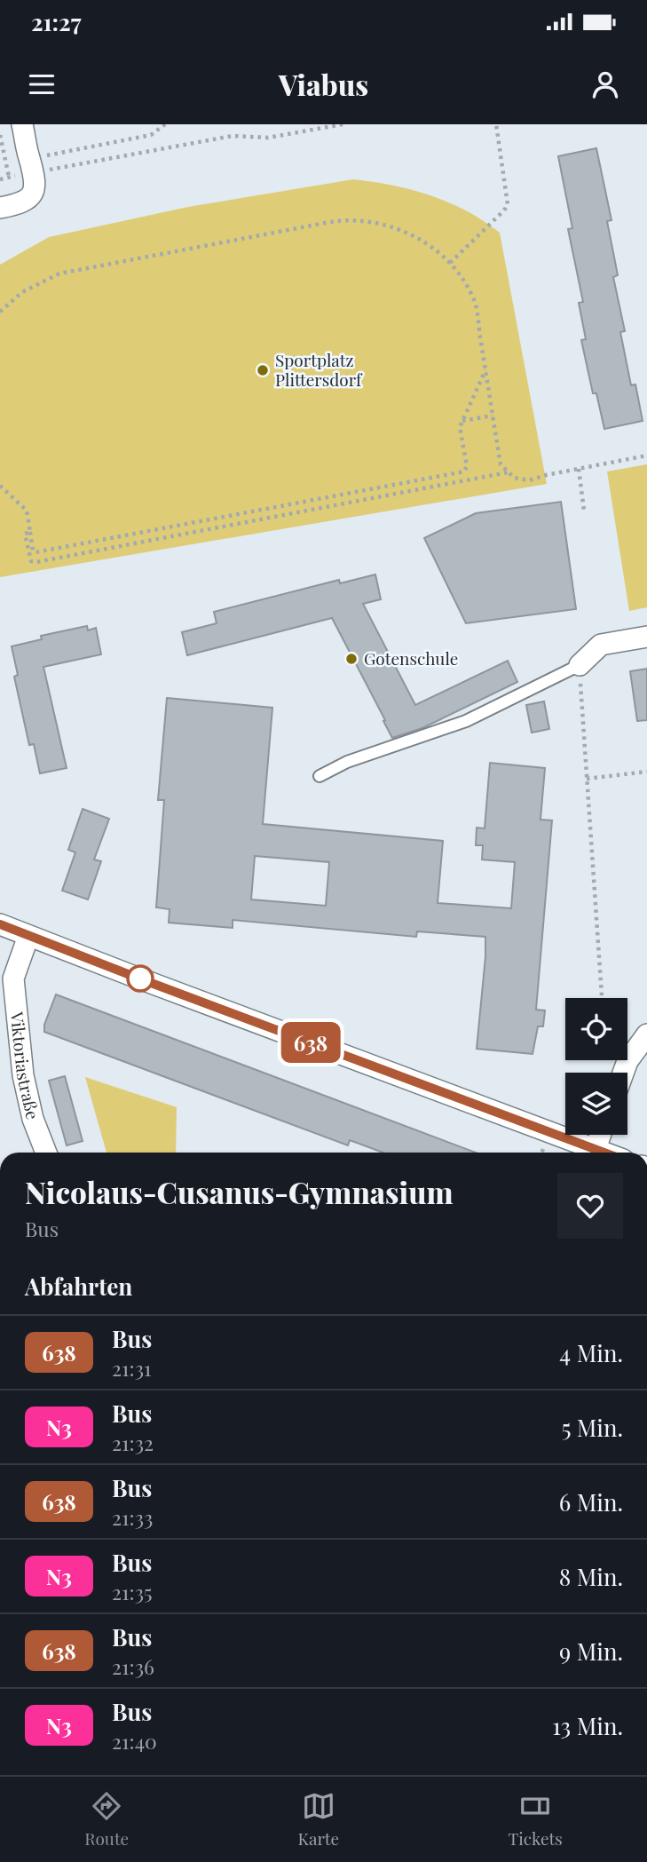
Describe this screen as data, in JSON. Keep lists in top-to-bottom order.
{
  "streets": {
    "street": ["Viktoriastraße"]
  },
  "places": ["Sportplatz Plittersdorf", "Gotenschule"],
  "lines": ["bus line 638"],
  "page": {
    "status": "21:27",
    "header": "Viabus",
    "on_map": "638",
    "heading": [
      ["Nicolaus-Cusanus-Gymnasium", "Bus"],
      "Abfahrten"
    ],
    "list": [
      {
        "mark": "638",
        "name": "Bus",
        "note": "21:31",
        "value": "4 Min."
      },
      {
        "mark": "N3",
        "name": "Bus",
        "note": "21:32",
        "value": "5 Min."
      },
      {
        "mark": "638",
        "name": "Bus",
        "note": "21:33",
        "value": "6 Min."
      },
      {
        "mark": "N3",
        "name": "Bus",
        "note": "21:35",
        "value": "8 Min."
      },
      {
        "mark": "638",
        "name": "Bus",
        "note": "21:36",
        "value": "9 Min."
      },
      {
        "mark": "N3",
        "name": "Bus",
        "note": "21:40",
        "value": "13 Min."
      }
    ],
    "tabs": ["Route", "Karte", "Tickets"]
  }
}
